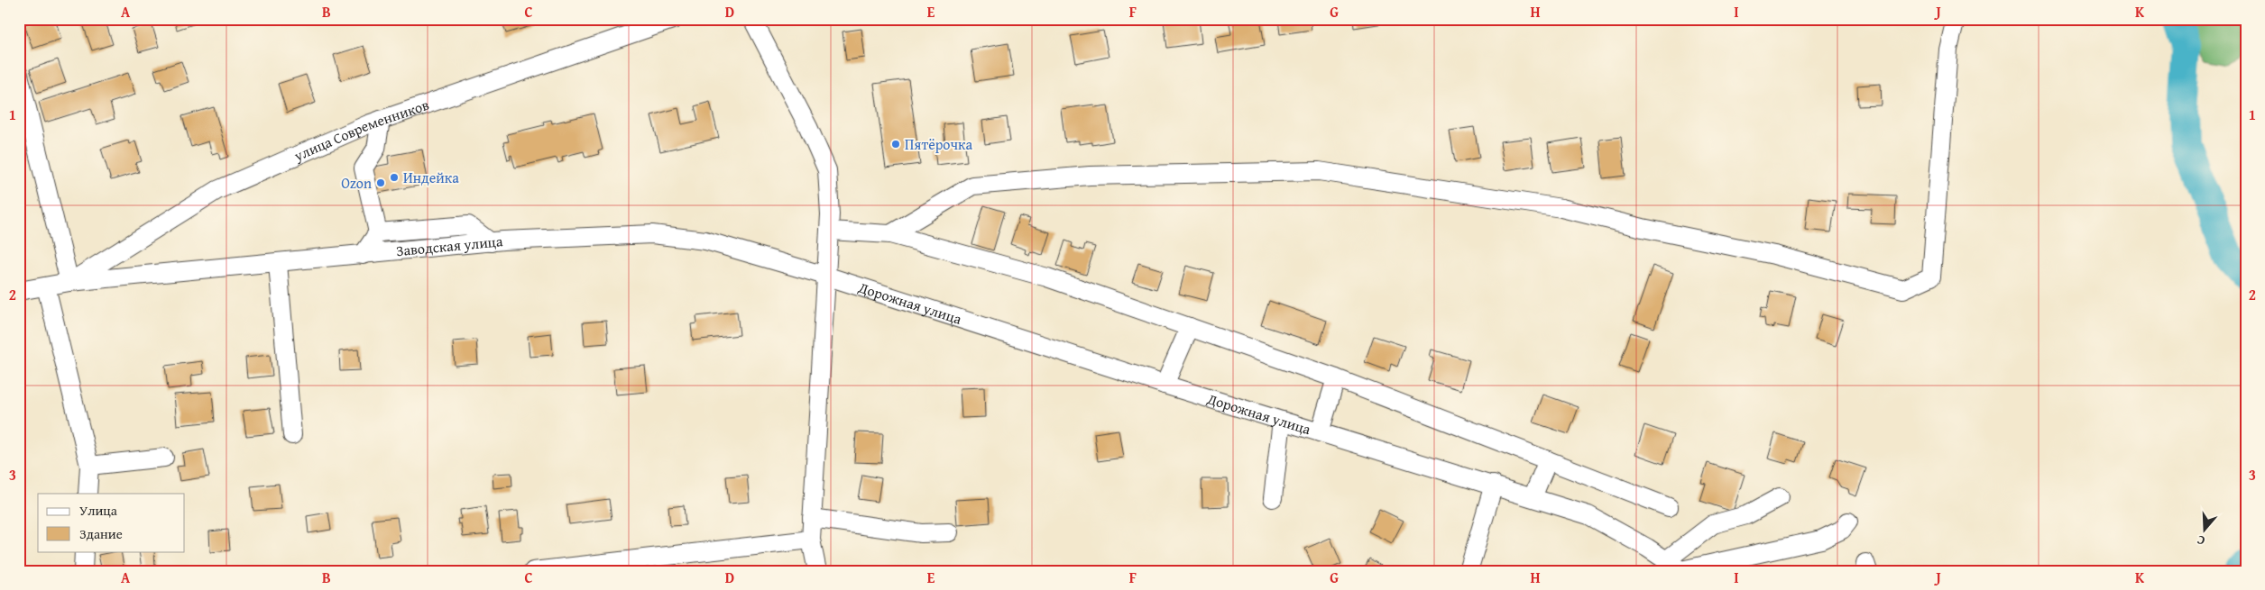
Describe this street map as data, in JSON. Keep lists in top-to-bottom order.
{
  "streets": {
    "street": ["улица Современников", "Заводская улица", "Дорожная улица"]
  },
  "crossings": [
    ["улица Современников", "Заводская улица"],
    ["Заводская улица", "Дорожная улица"]
  ],
  "places": ["Пятёрочка", "Индейка", "Ozon"],
  "legend": ["Улица", "Здание"],
  "north": "bottom",
  "grid": {
    "columns": [
      "A",
      "B",
      "C",
      "D",
      "E",
      "F",
      "G",
      "H",
      "I",
      "J",
      "K"
    ],
    "rows": ["1", "2", "3"]
  }
}
